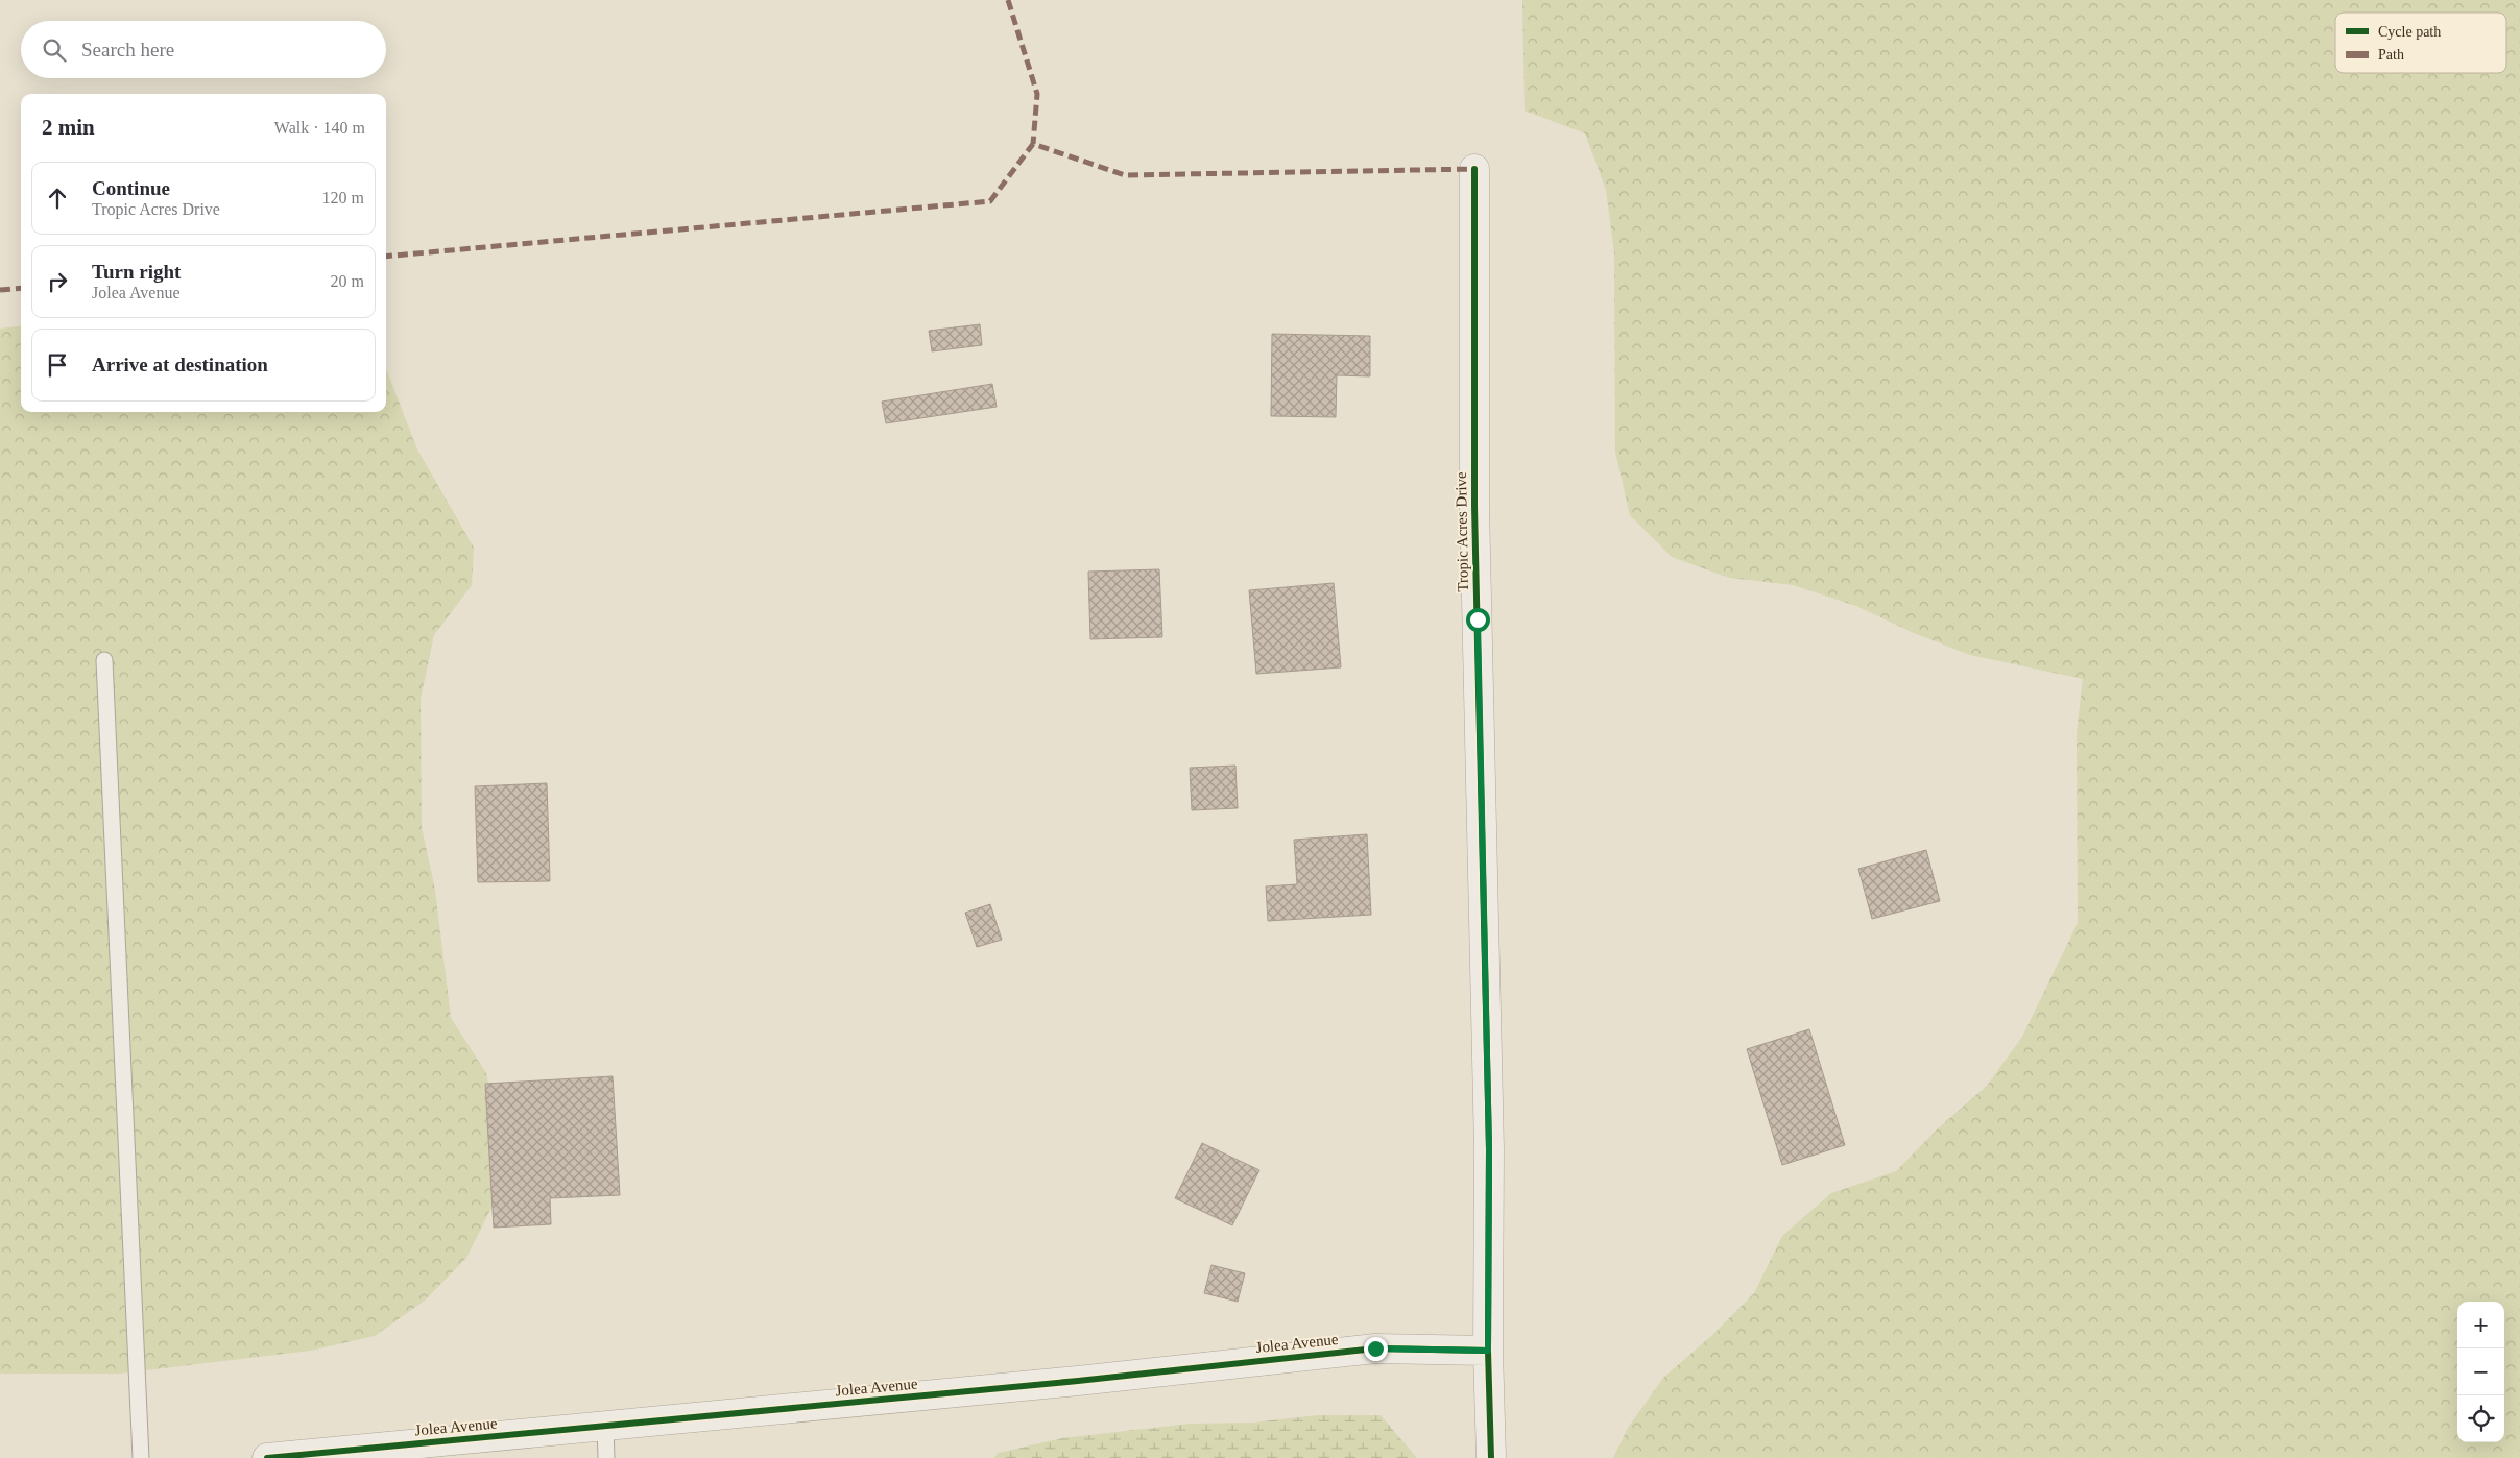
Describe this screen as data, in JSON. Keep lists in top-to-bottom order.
{
  "streets": {
    "street": ["Tropic Acres Drive", "Jolea Avenue"]
  },
  "crossings": [
    ["Tropic Acres Drive", "Jolea Avenue"]
  ],
  "legend": ["Cycle path", "Path"],
  "page": {
    "search": "Search here",
    "heading": ["2 min", "Walk · 140 m"],
    "list": [
      ["Continue", "Tropic Acres Drive", "120 m"],
      ["Turn right", "Jolea Avenue", "20 m"],
      "Arrive at destination"
    ],
    "map_buttons": ["+", "−"]
  }
}
